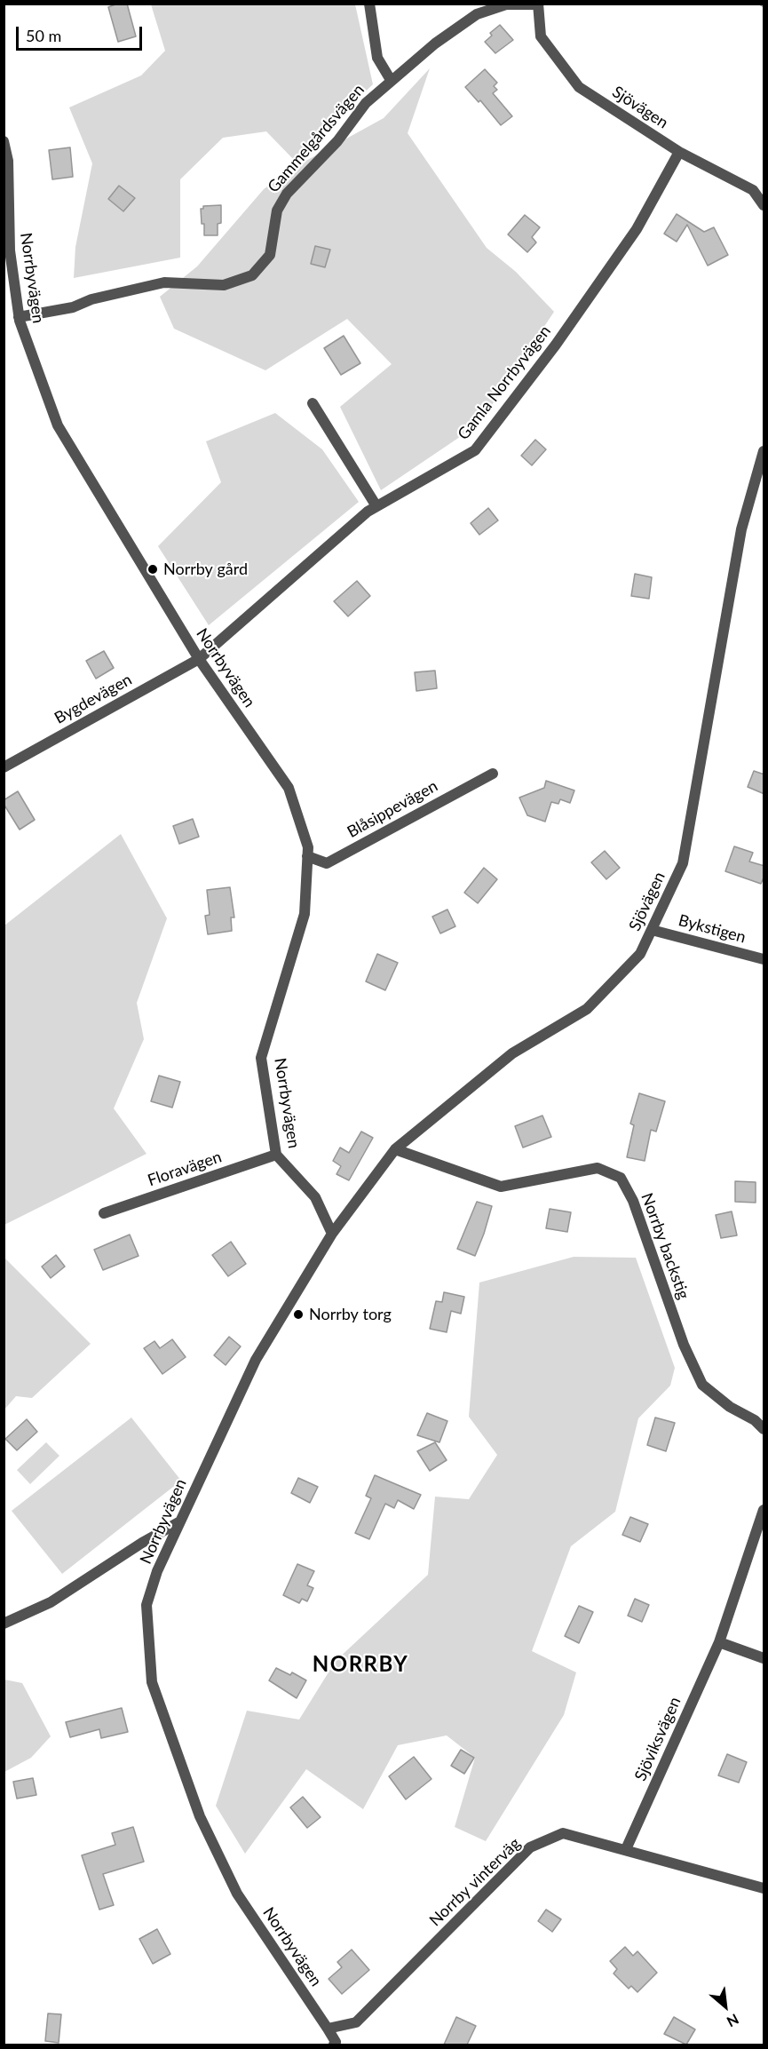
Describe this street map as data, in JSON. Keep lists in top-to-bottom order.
{
  "streets": {
    "street": [
      "Sjövägen",
      "Gammelgårdsvägen",
      "Norrbyvägen",
      "Gamla Norrbyvägen",
      "Bygdevägen",
      "Blåsippevägen",
      "Bykstigen",
      "Floravägen",
      "Norrby backstig",
      "Sjöviksvägen",
      "Norrby vinterväg"
    ]
  },
  "crossings": [
    ["Sjövägen", "Gammelgårdsvägen"],
    ["Sjövägen", "Norrbyvägen"],
    ["Sjövägen", "Gamla Norrbyvägen"],
    ["Sjövägen", "Bykstigen"],
    ["Sjövägen", "Norrby backstig"],
    ["Gammelgårdsvägen", "Norrbyvägen"],
    ["Norrbyvägen", "Gamla Norrbyvägen"],
    ["Norrbyvägen", "Bygdevägen"],
    ["Norrbyvägen", "Blåsippevägen"],
    ["Norrbyvägen", "Floravägen"],
    ["Norrbyvägen", "Norrby vinterväg"],
    ["Gamla Norrbyvägen", "Bygdevägen"],
    ["Sjöviksvägen", "Norrby vinterväg"]
  ],
  "districts": ["NORRBY"],
  "places": ["Norrby gård", "Norrby torg"],
  "scale_bar": "50 m",
  "north": "bottom right"
}
